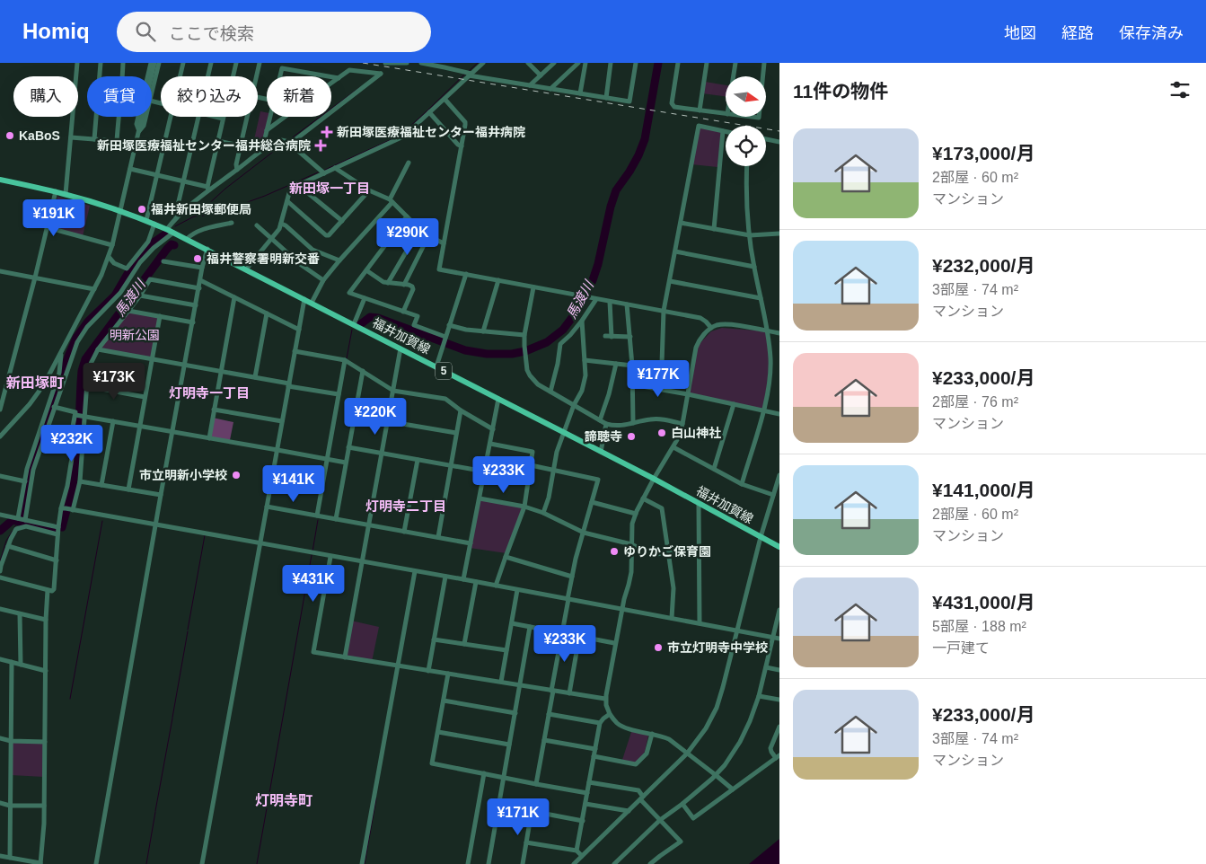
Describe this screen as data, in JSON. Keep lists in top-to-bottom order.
{
  "streets": {
    "main road": ["福井加賀線", "5"]
  },
  "districts": [
    "新田塚一丁目",
    "新田塚町",
    "灯明寺一丁目",
    "灯明寺二丁目",
    "灯明寺町"
  ],
  "water": ["馬渡川"],
  "parks": ["明新公園"],
  "places": {
    "health": ["新田塚医療福祉センター福井病院", "新田塚医療福祉センター福井総合病院"],
    "other": [
      "KaBoS",
      "福井新田塚郵便局",
      "福井警察署明新交番",
      "白山神社",
      "諦聴寺",
      "市立明新小学校",
      "ゆりかご保育園",
      "市立灯明寺中学校"
    ]
  },
  "north": "right",
  "page": {
    "header": "Homiq",
    "search": "ここで検索",
    "nav": ["地図", "経路", "保存済み"],
    "heading": "11件の物件",
    "chip": [
      "購入",
      "賃貸",
      "絞り込み",
      "新着"
    ],
    "list": [
      {
        "name": "¥173,000/月",
        "note": "2部屋 · 60 m² · マンション"
      },
      {
        "name": "¥232,000/月",
        "note": "3部屋 · 74 m² · マンション"
      },
      {
        "name": "¥233,000/月",
        "note": "2部屋 · 76 m² · マンション"
      },
      {
        "name": "¥141,000/月",
        "note": "2部屋 · 60 m² · マンション"
      },
      {
        "name": "¥431,000/月",
        "note": "5部屋 · 188 m² · 一戸建て"
      },
      {
        "name": "¥233,000/月",
        "note": "3部屋 · 74 m² · マンション"
      }
    ],
    "price": [
      "¥191K",
      "¥290K",
      "¥177K",
      "¥173K",
      "¥220K",
      "¥232K",
      "¥233K",
      "¥141K",
      "¥431K",
      "¥233K",
      "¥171K"
    ]
  }
}
